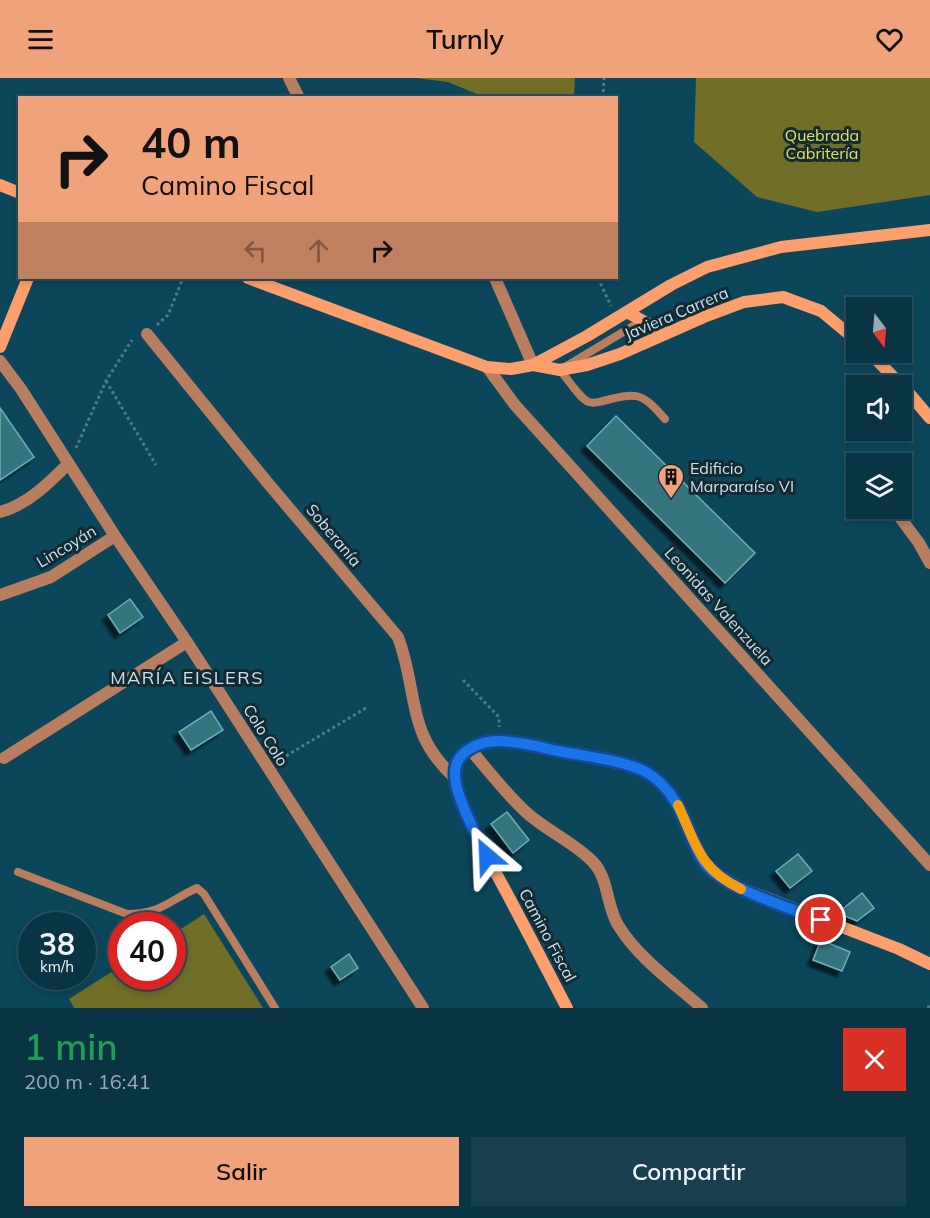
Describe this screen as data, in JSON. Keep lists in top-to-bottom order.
{
  "streets": {
    "street": [
      "Javiera Carrera",
      "Soberanía",
      "Lincoyán",
      "Leonidas Valenzuela",
      "Colo Colo",
      "Camino Fiscal"
    ]
  },
  "crossings": [
    ["Soberanía", "Camino Fiscal"],
    ["Lincoyán", "Colo Colo"]
  ],
  "districts": ["MARÍA EISLERS"],
  "parks": ["Quebrada Cabritería"],
  "places": {
    "building": ["Edificio Marparaíso VI"]
  },
  "north": "bottom",
  "page": {
    "header": "Turnly",
    "turn": ["40 m", "Camino Fiscal"],
    "speed": "38 km/h",
    "limit": "40",
    "heading": ["1 min", "200 m · 16:41"],
    "buttons": ["Salir", "Compartir"]
  }
}
